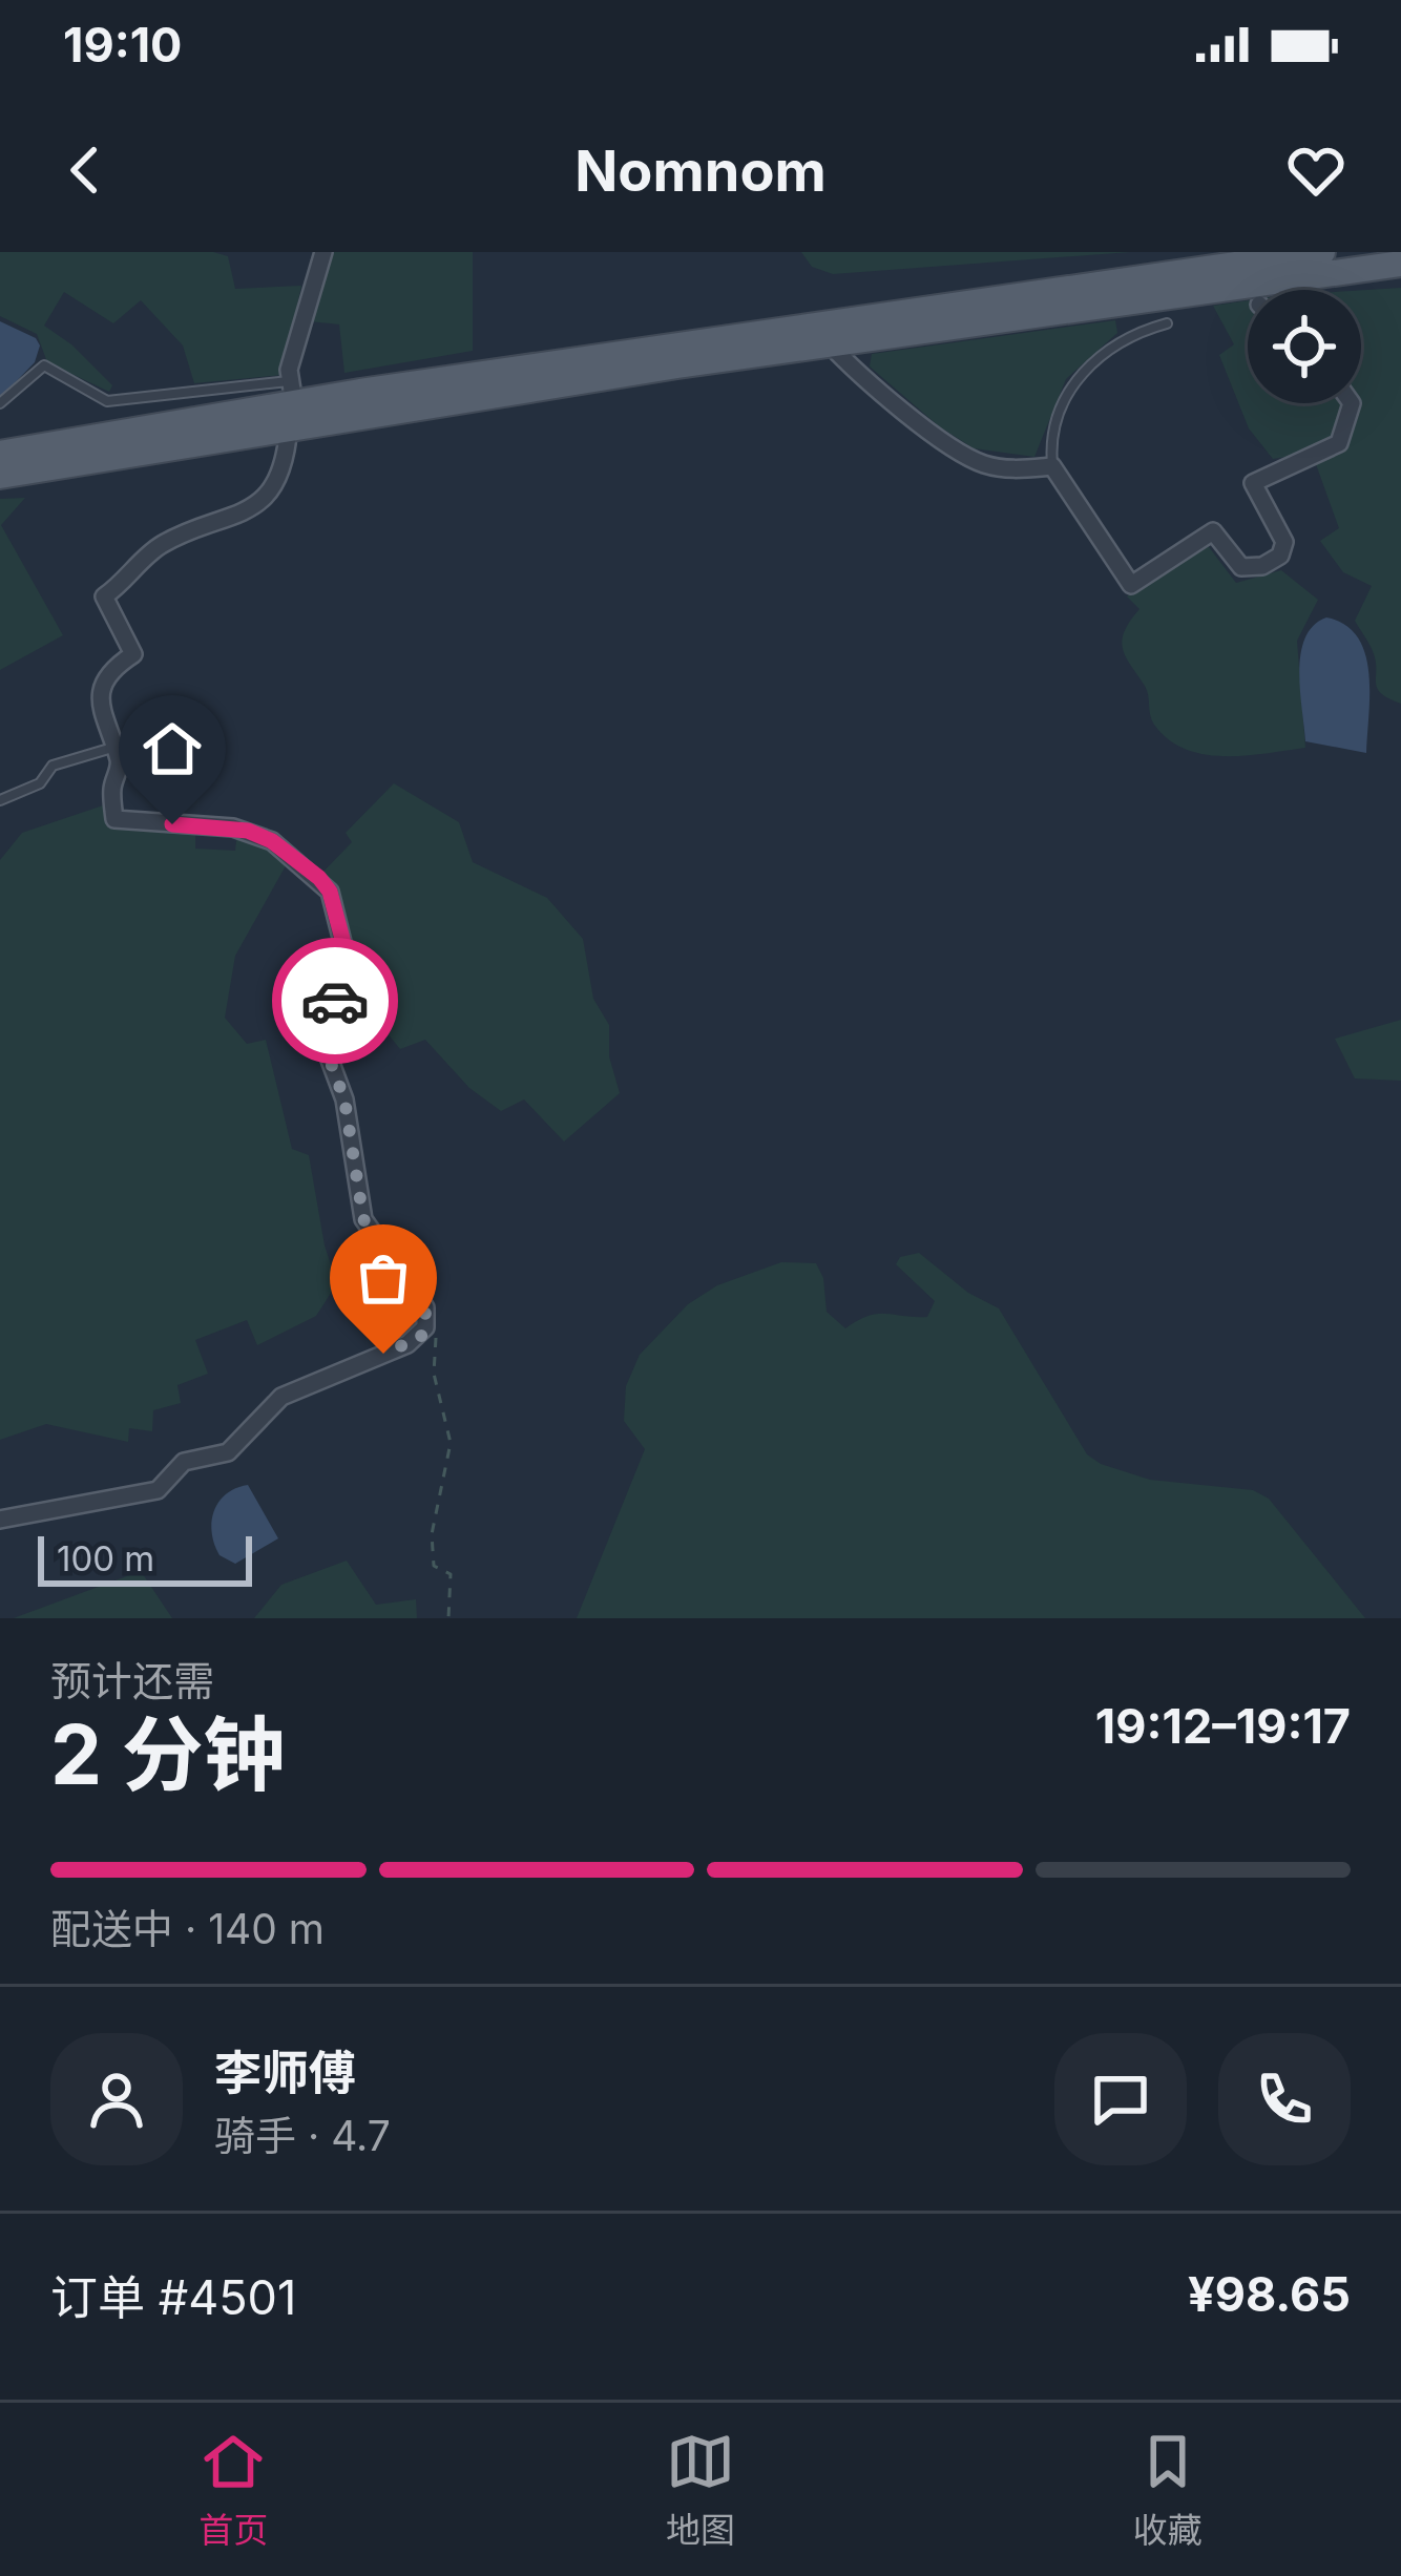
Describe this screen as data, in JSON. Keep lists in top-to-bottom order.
{
  "scale_bar": "100 m",
  "page": {
    "status": "19:10",
    "header": "Nomnom",
    "scale": "100 m",
    "heading": ["2 分钟", "预计还需", "19:12–19:17"],
    "panel": [
      "李师傅",
      "骑手 · 4.7",
      "订单 #4501",
      "¥98.65"
    ],
    "bar": "配送中 · 140 m",
    "tabs": ["首页", "地图", "收藏"]
  }
}
